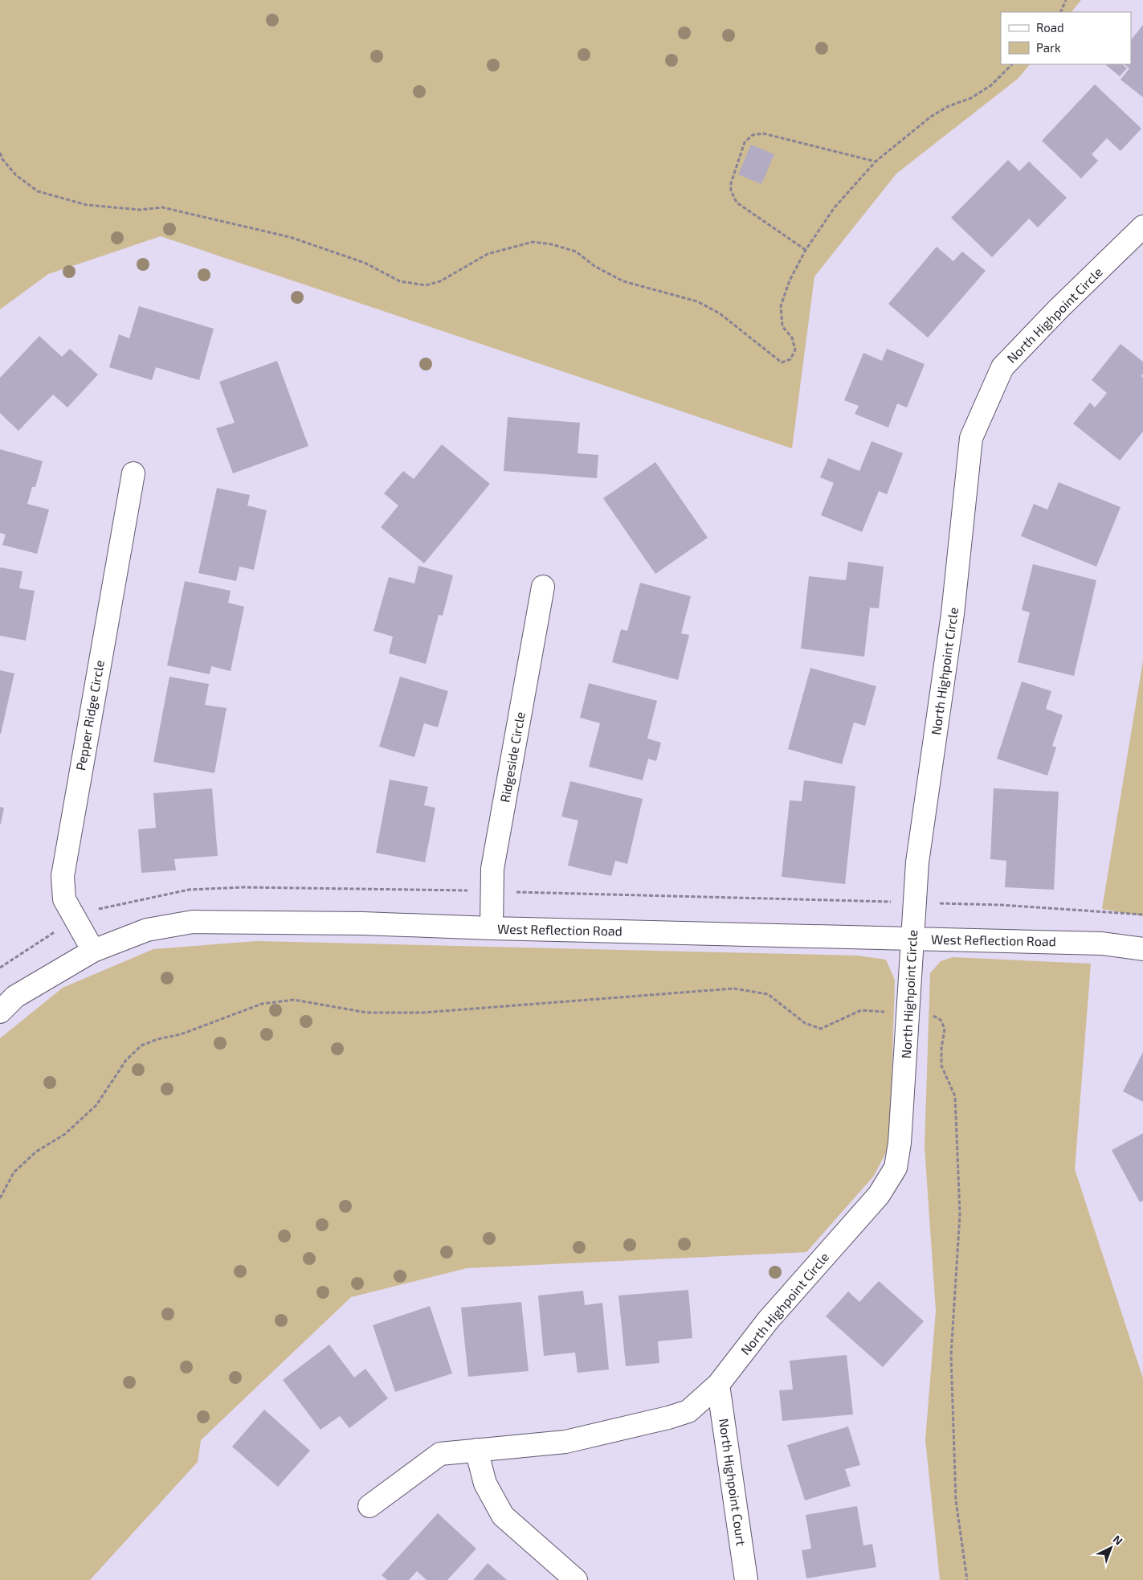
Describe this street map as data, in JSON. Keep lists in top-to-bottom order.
{
  "streets": {
    "street": [
      "North Highpoint Circle",
      "Pepper Ridge Circle",
      "Ridgeside Circle",
      "West Reflection Road",
      "North Highpoint Court"
    ]
  },
  "crossings": [
    ["North Highpoint Circle", "West Reflection Road"],
    ["North Highpoint Circle", "North Highpoint Court"],
    ["Pepper Ridge Circle", "West Reflection Road"],
    ["Ridgeside Circle", "West Reflection Road"]
  ],
  "legend": ["Road", "Park"],
  "north": "top right"
}
